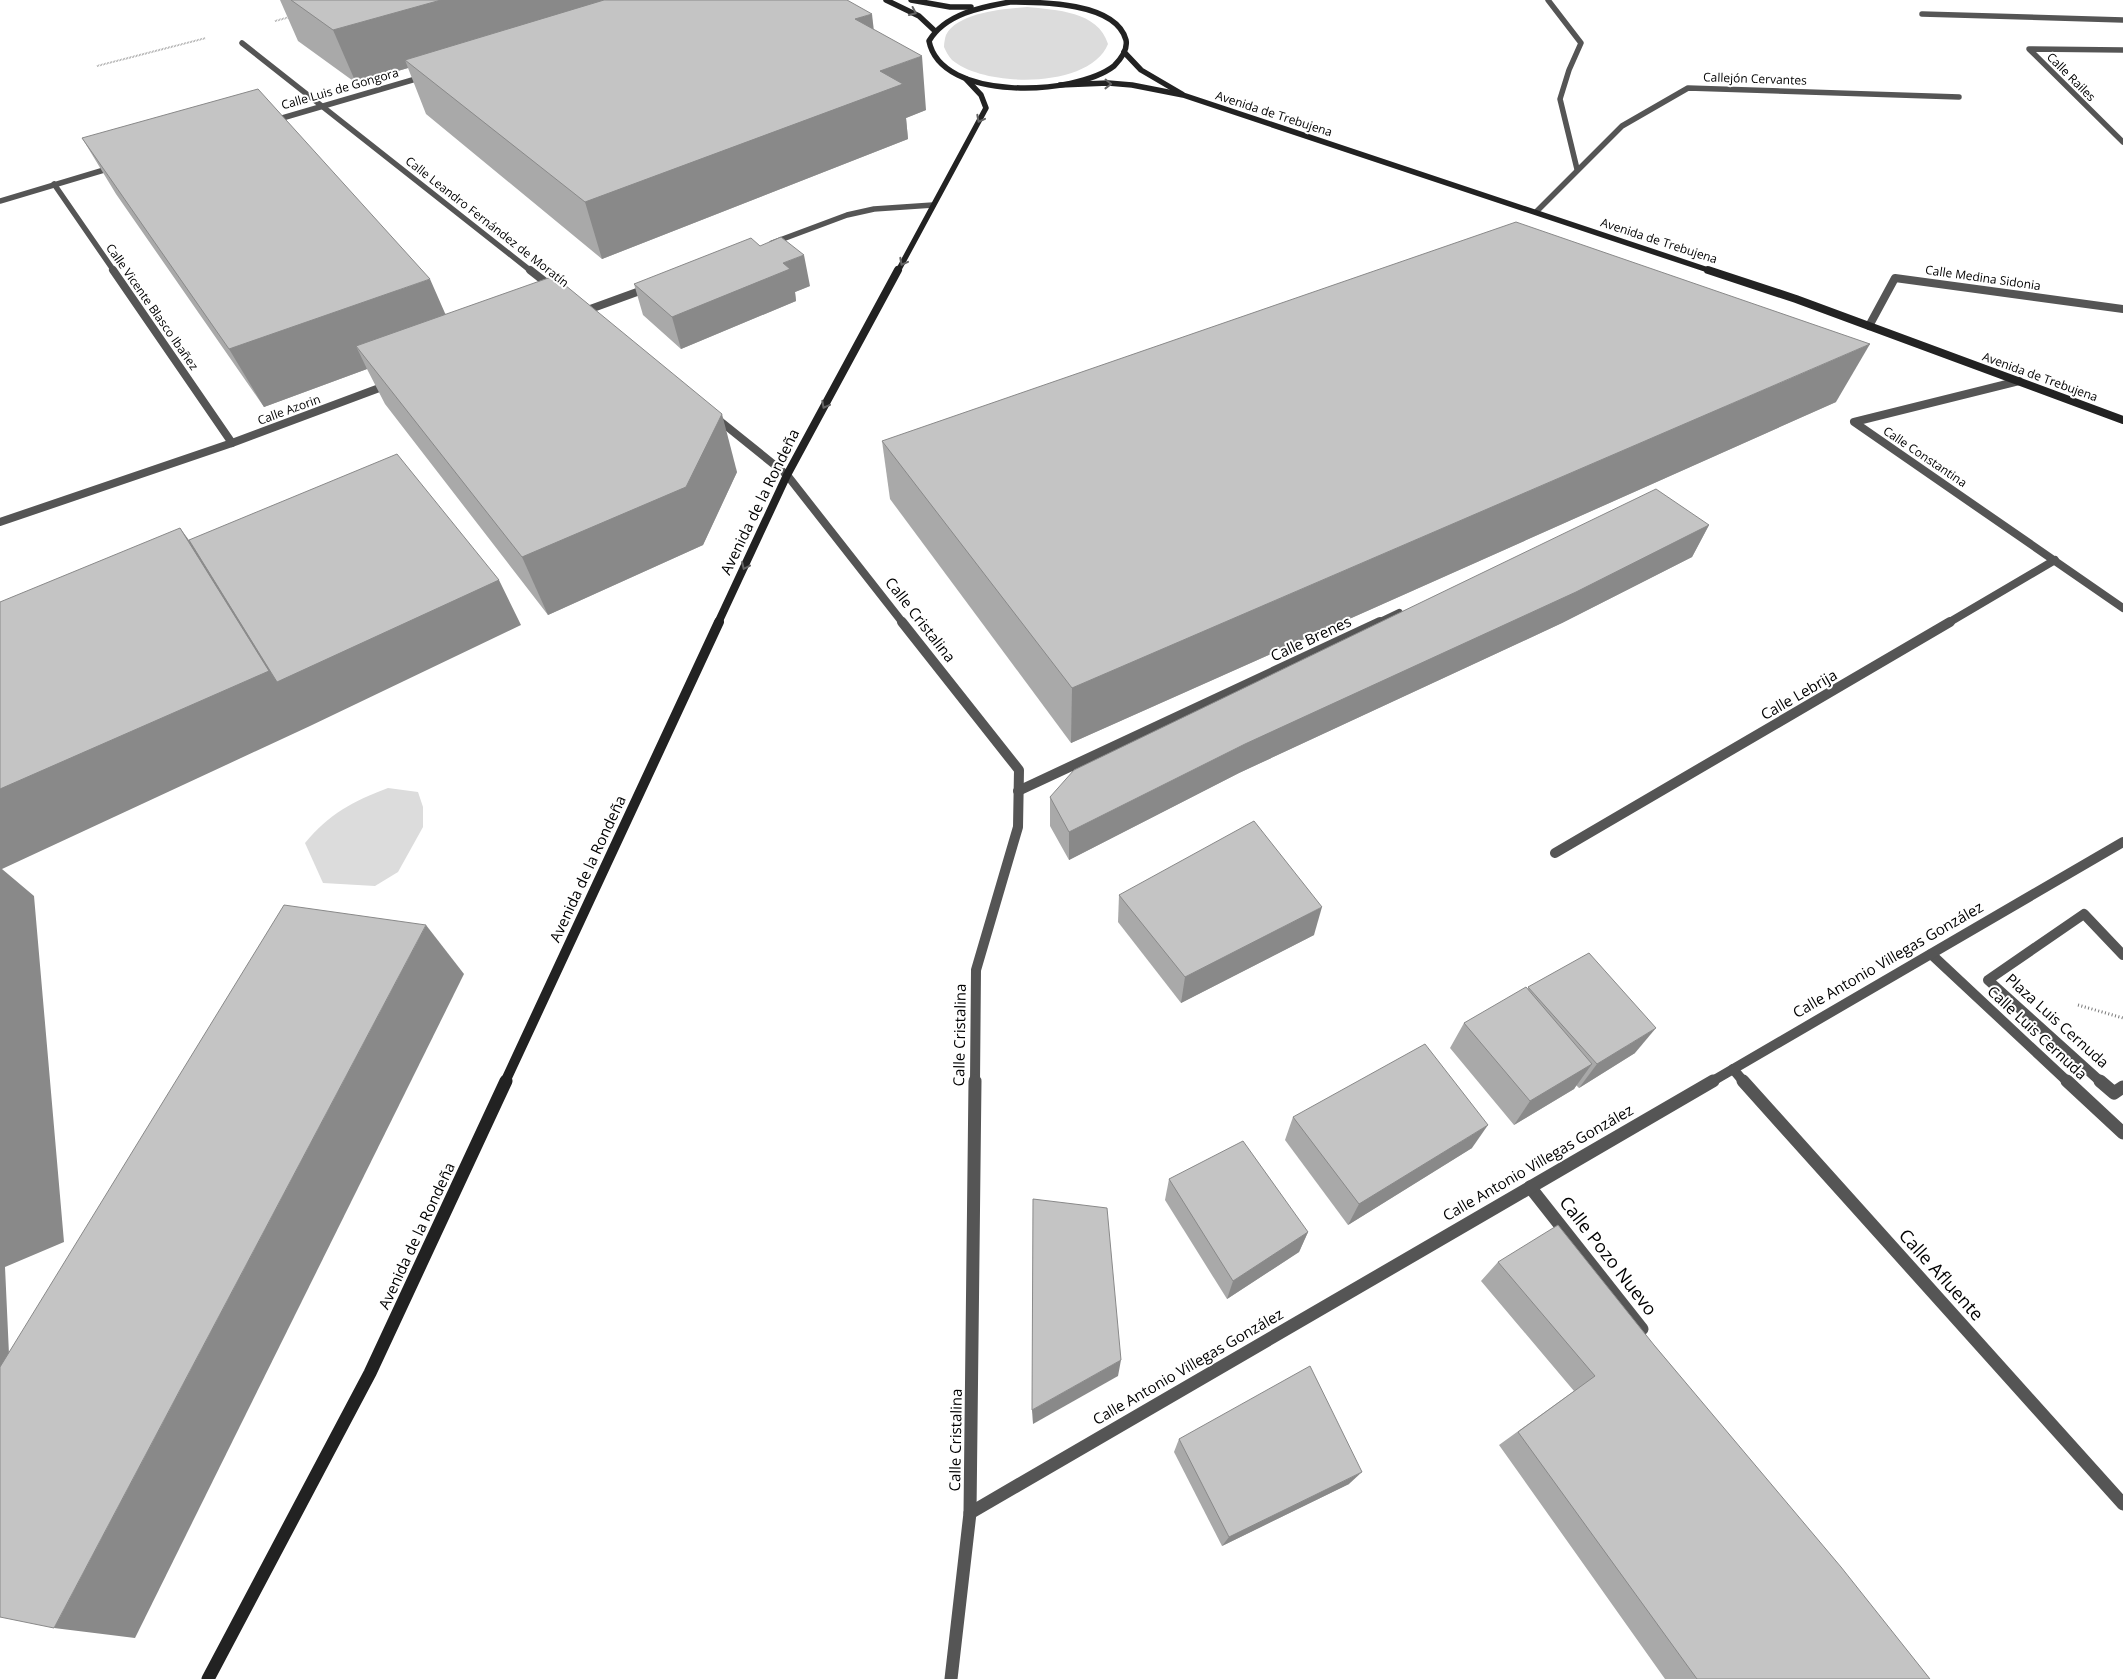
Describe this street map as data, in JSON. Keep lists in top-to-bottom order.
{
  "streets": {
    "street": [
      "Calle Railes",
      "Callejón Cervantes",
      "Calle Luis de Gongora",
      "Avenida de Trebujena",
      "Calle Leandro Fernández de Moratín",
      "Calle Medina Sidonia",
      "Calle Vicente Blasco Ibañez",
      "Calle Azorin",
      "Calle Constantina",
      "Avenida de la Rondeña",
      "Calle Cristalina",
      "Calle Brenes",
      "Calle Lebrija",
      "Calle Antonio Villegas González",
      "Plaza Luis Cernuda",
      "Calle Luis Cernuda",
      "Calle Pozo Nuevo",
      "Calle Afluente"
    ]
  },
  "crossings": [
    ["Callejón Cervantes", "Avenida de Trebujena"],
    ["Calle Luis de Gongora", "Calle Leandro Fernández de Moratín"],
    ["Avenida de Trebujena", "Calle Medina Sidonia"],
    ["Avenida de Trebujena", "Calle Constantina"],
    ["Calle Vicente Blasco Ibañez", "Calle Azorin"],
    ["Calle Constantina", "Calle Lebrija"],
    ["Avenida de la Rondeña", "Calle Cristalina"],
    ["Calle Cristalina", "Calle Brenes"],
    ["Calle Cristalina", "Calle Antonio Villegas González"],
    ["Calle Antonio Villegas González", "Calle Luis Cernuda"],
    ["Calle Antonio Villegas González", "Calle Pozo Nuevo"],
    ["Calle Antonio Villegas González", "Calle Afluente"]
  ],
  "one_way": ["Avenida de la Rondeña"]
}
